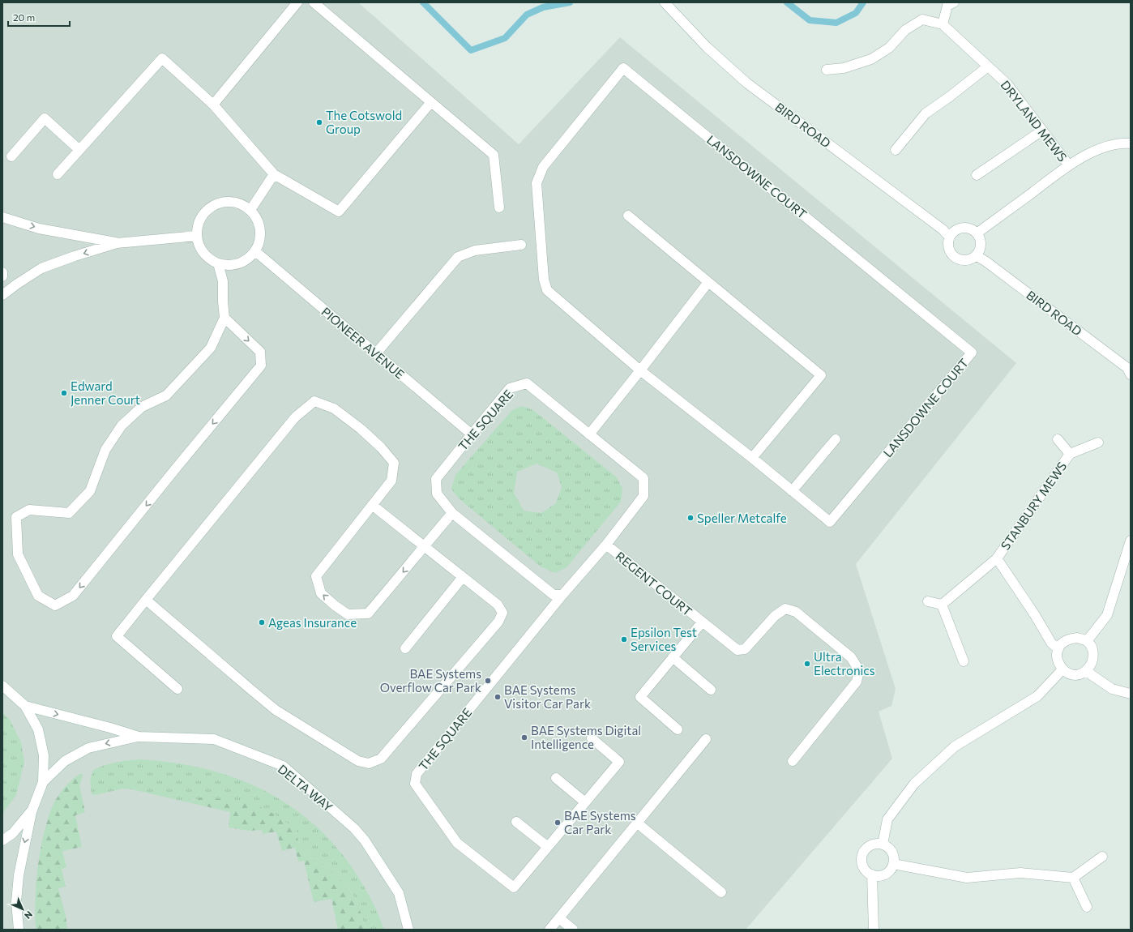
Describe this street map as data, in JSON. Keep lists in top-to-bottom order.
{
  "streets": {
    "street": [
      "DRYLAND MEWS",
      "BIRD ROAD",
      "LANSDOWNE COURT",
      "PIONEER AVENUE",
      "THE SQUARE",
      "STANBURY MEWS",
      "REGENT COURT",
      "DELTA WAY"
    ]
  },
  "crossings": [
    ["PIONEER AVENUE", "THE SQUARE"],
    ["THE SQUARE", "REGENT COURT"]
  ],
  "places": [
    "The Cotswold Group",
    "Edward Jenner Court",
    "Speller Metcalfe",
    "Ageas Insurance",
    "Epsilon Test Services",
    "Ultra Electronics",
    "BAE Systems Overflow Car Park",
    "BAE Systems Visitor Car Park",
    "BAE Systems Digital Intelligence",
    "BAE Systems Car Park"
  ],
  "scale_bar": "20 m",
  "north": "bottom right"
}
